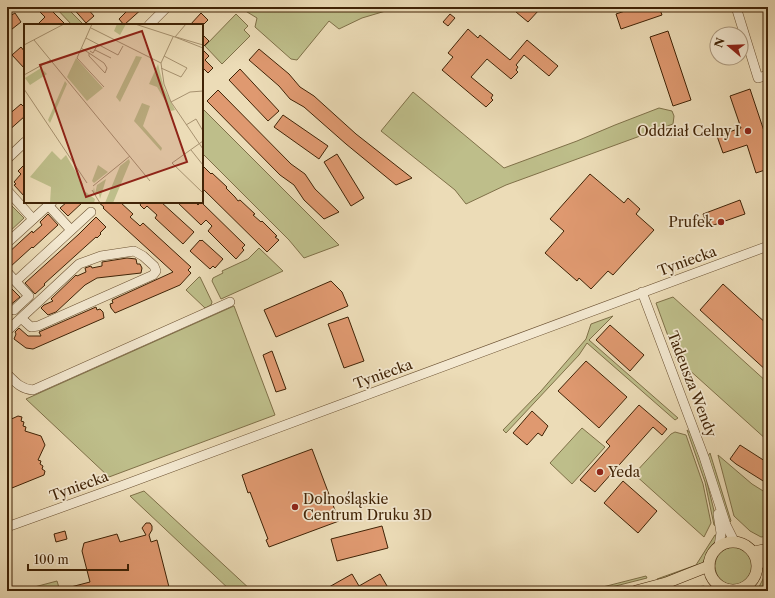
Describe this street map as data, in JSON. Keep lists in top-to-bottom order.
{
  "streets": {
    "street": ["Tyniecka", "Tadeusza Wendy"]
  },
  "crossings": [
    ["Tyniecka", "Tadeusza Wendy"]
  ],
  "places": [
    "Oddział Celny I",
    "Prufek",
    "Yeda",
    "Dolnośląskie Centrum Druku 3D"
  ],
  "scale_bar": "100 m",
  "north": "left"
}
